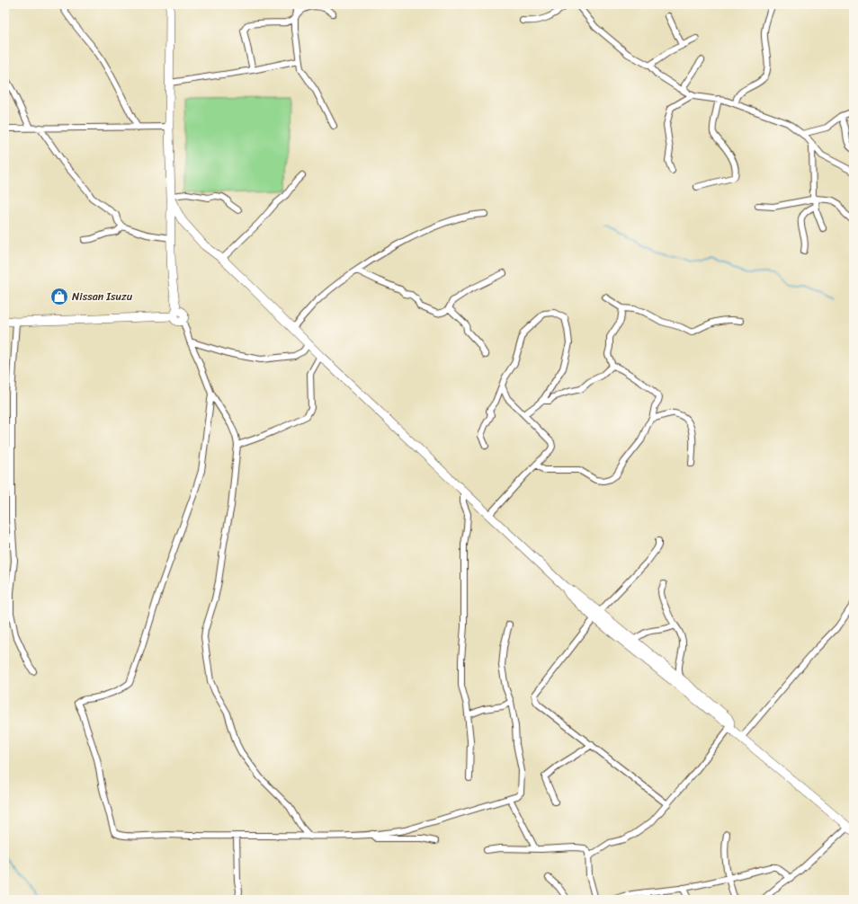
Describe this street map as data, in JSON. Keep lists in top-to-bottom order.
{
  "places": {
    "shop": ["Nissan Isuzu"]
  }
}
